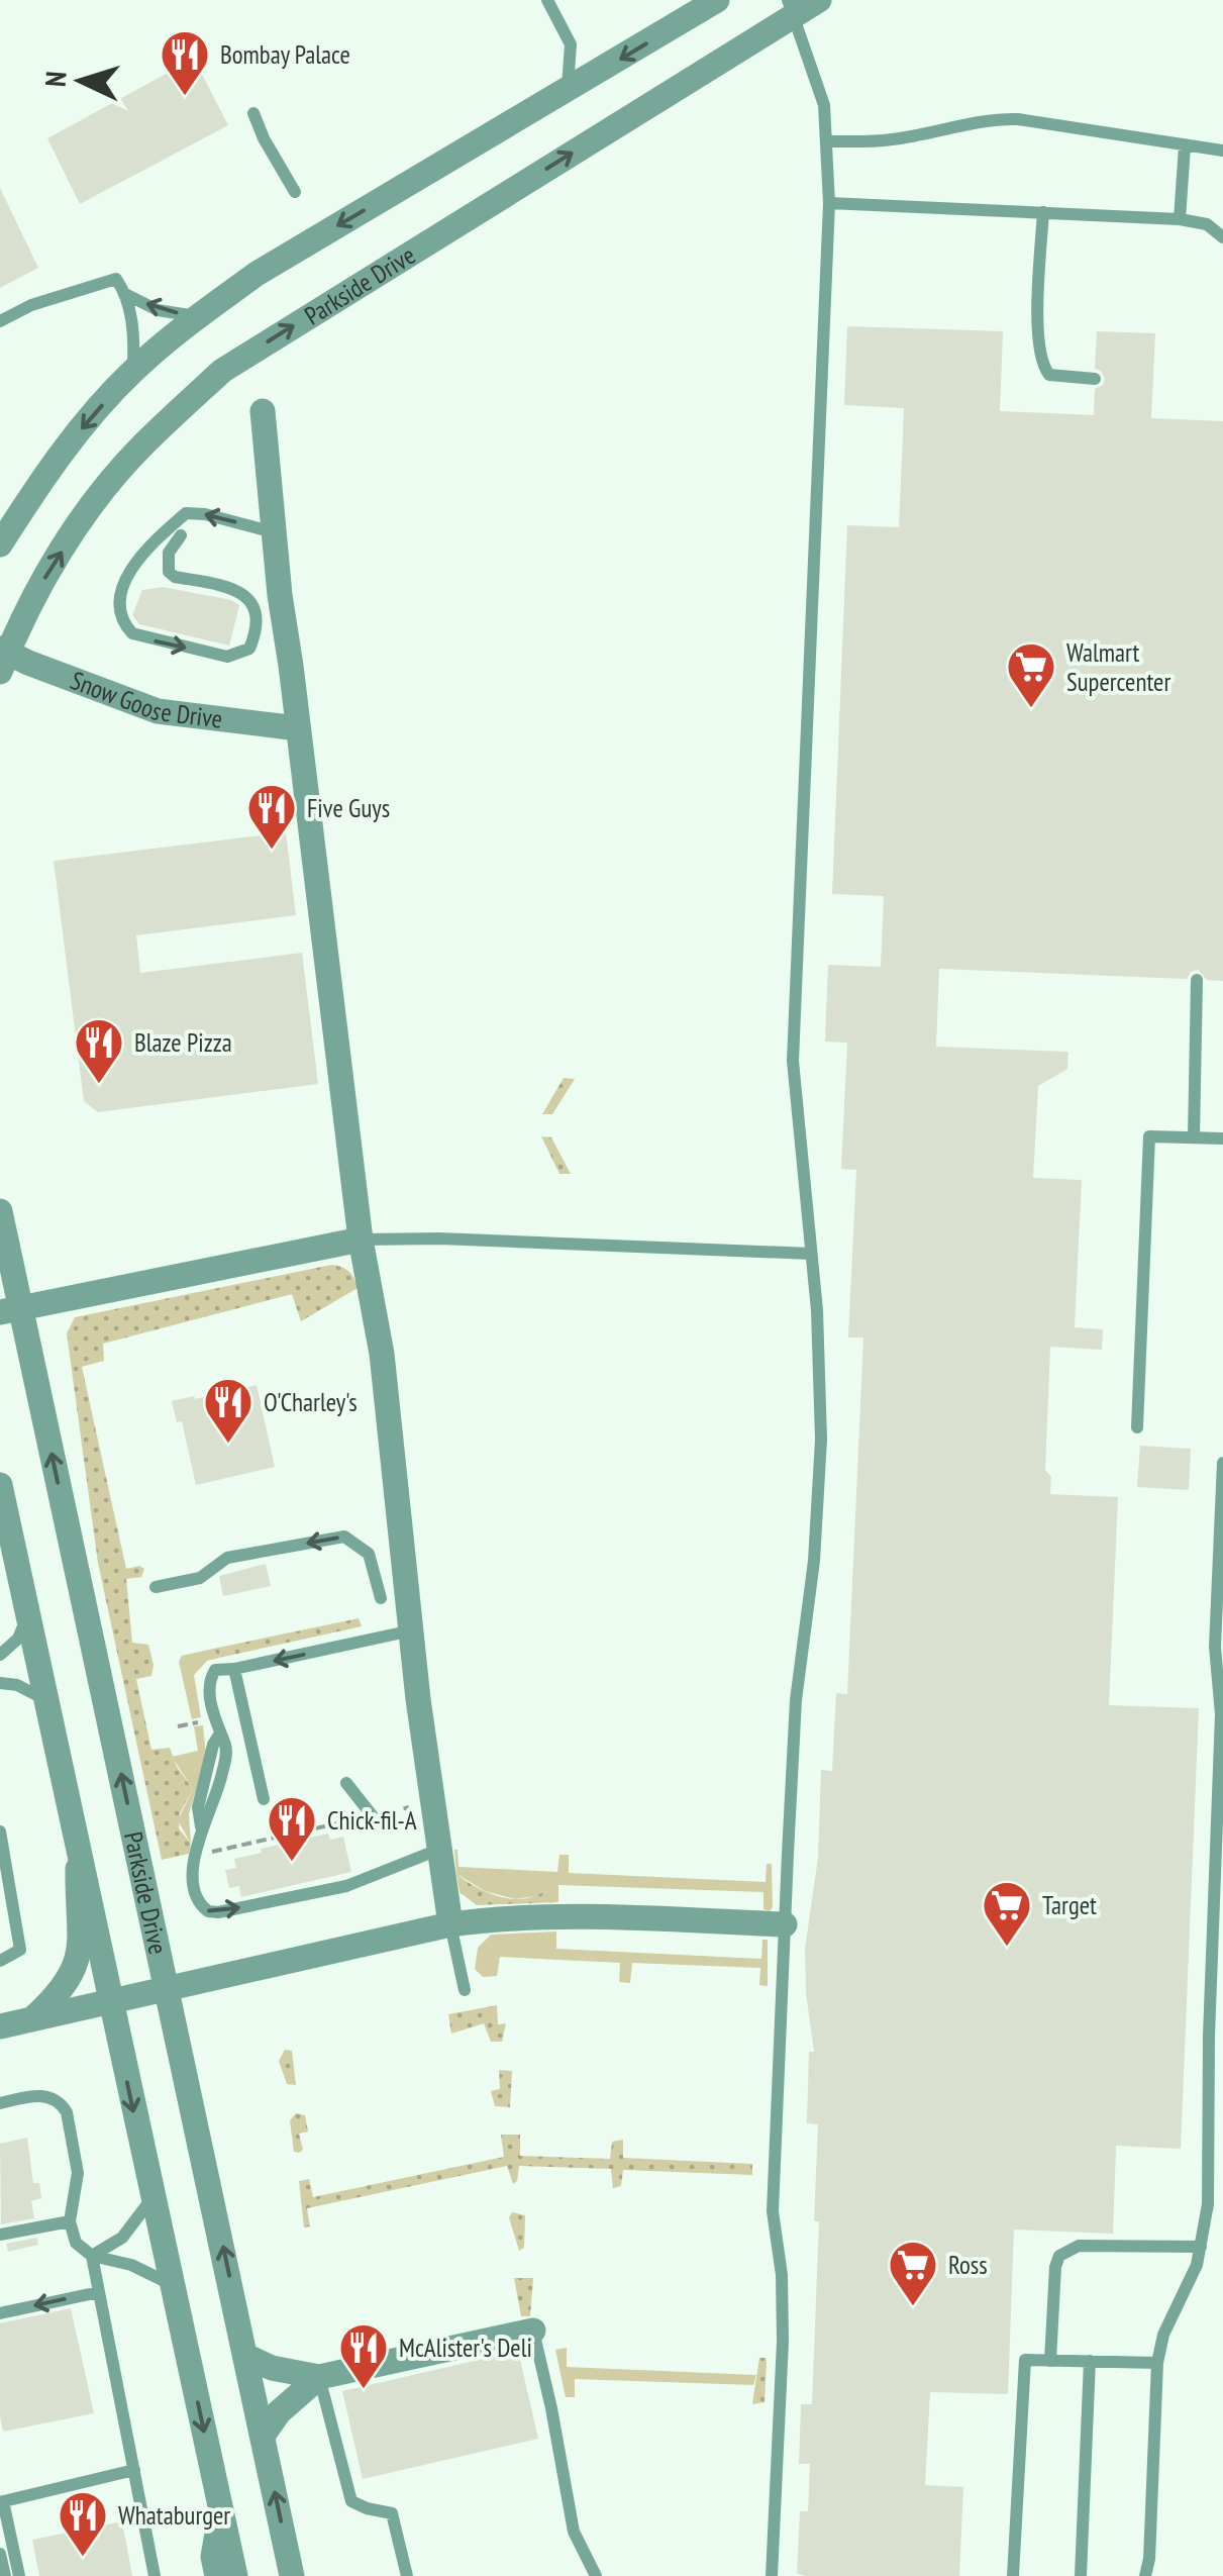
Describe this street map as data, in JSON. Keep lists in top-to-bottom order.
{
  "streets": {
    "street": ["Parkside Drive", "Snow Goose Drive"]
  },
  "crossings": [
    ["Parkside Drive", "Snow Goose Drive"]
  ],
  "places": {
    "restaurant": [
      "Bombay Palace",
      "Five Guys",
      "Blaze Pizza",
      "O'Charley's",
      "Chick-fil-A",
      "McAlister's Deli",
      "Whataburger"
    ],
    "supermarket": ["Walmart Supercenter", "Target", "Ross"]
  },
  "north": "left"
}
